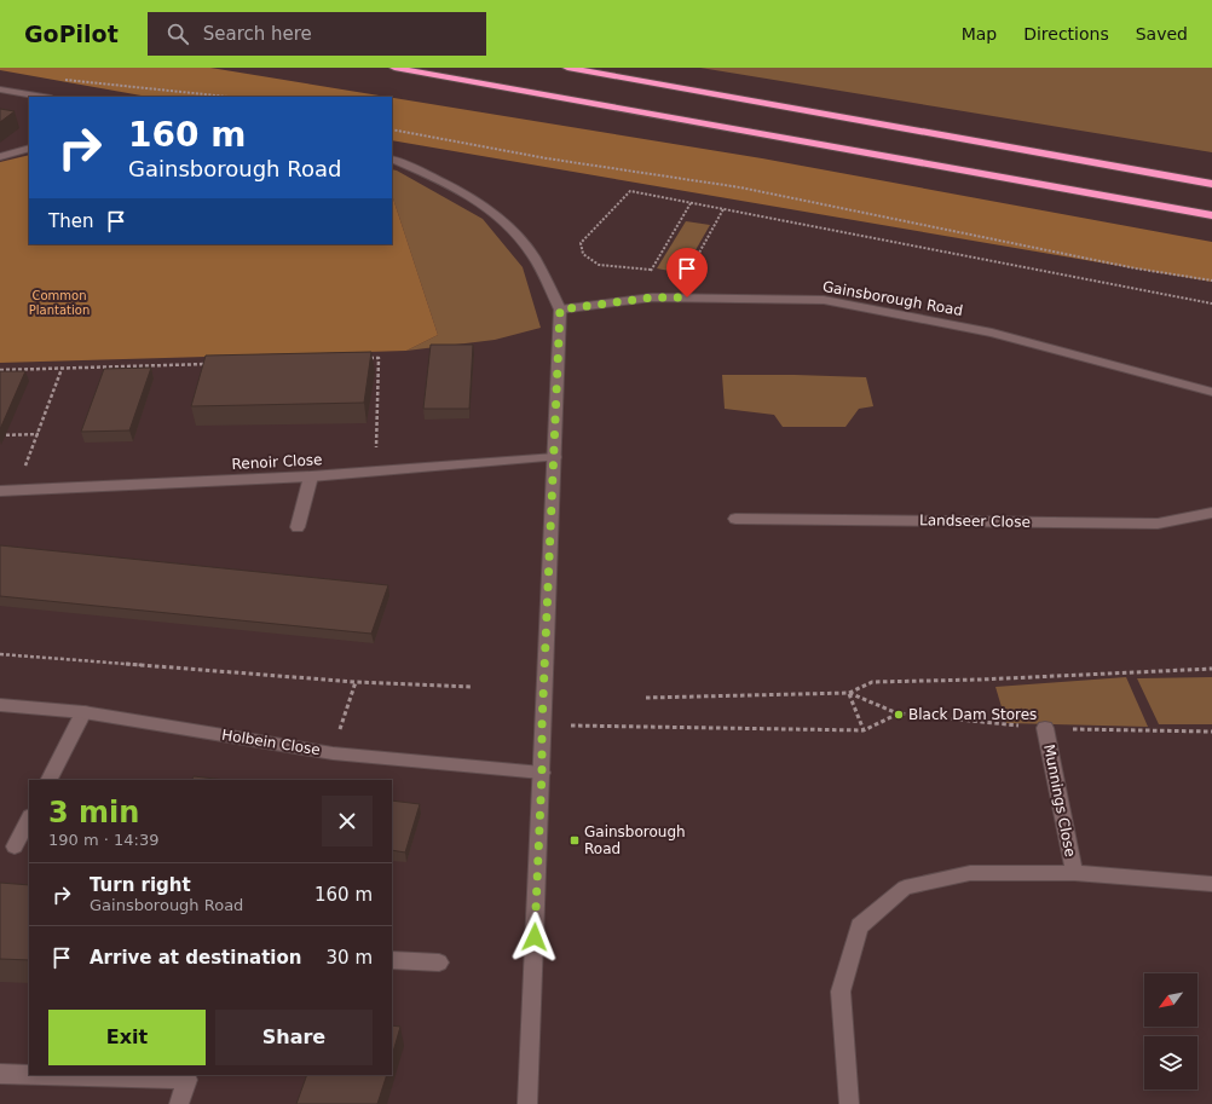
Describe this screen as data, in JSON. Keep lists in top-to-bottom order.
{
  "streets": {
    "street": [
      "Gainsborough Road",
      "Renoir Close",
      "Landseer Close",
      "Holbein Close",
      "Munnings Close"
    ]
  },
  "parks": ["Common Plantation"],
  "places": {
    "other": ["Black Dam Stores"],
    "transit": ["Gainsborough Road"]
  },
  "north": "bottom left",
  "page": {
    "header": "GoPilot",
    "search": "Search here",
    "nav": ["Map", "Directions", "Saved"],
    "turn": ["160 m", "Gainsborough Road"],
    "then": "Then",
    "heading": ["3 min", "190 m · 14:39"],
    "list": [
      {
        "name": "Turn right",
        "note": "Gainsborough Road",
        "value": "160 m"
      },
      {
        "name": "Arrive at destination",
        "value": "30 m"
      }
    ],
    "buttons": ["Exit", "Share"]
  }
}
